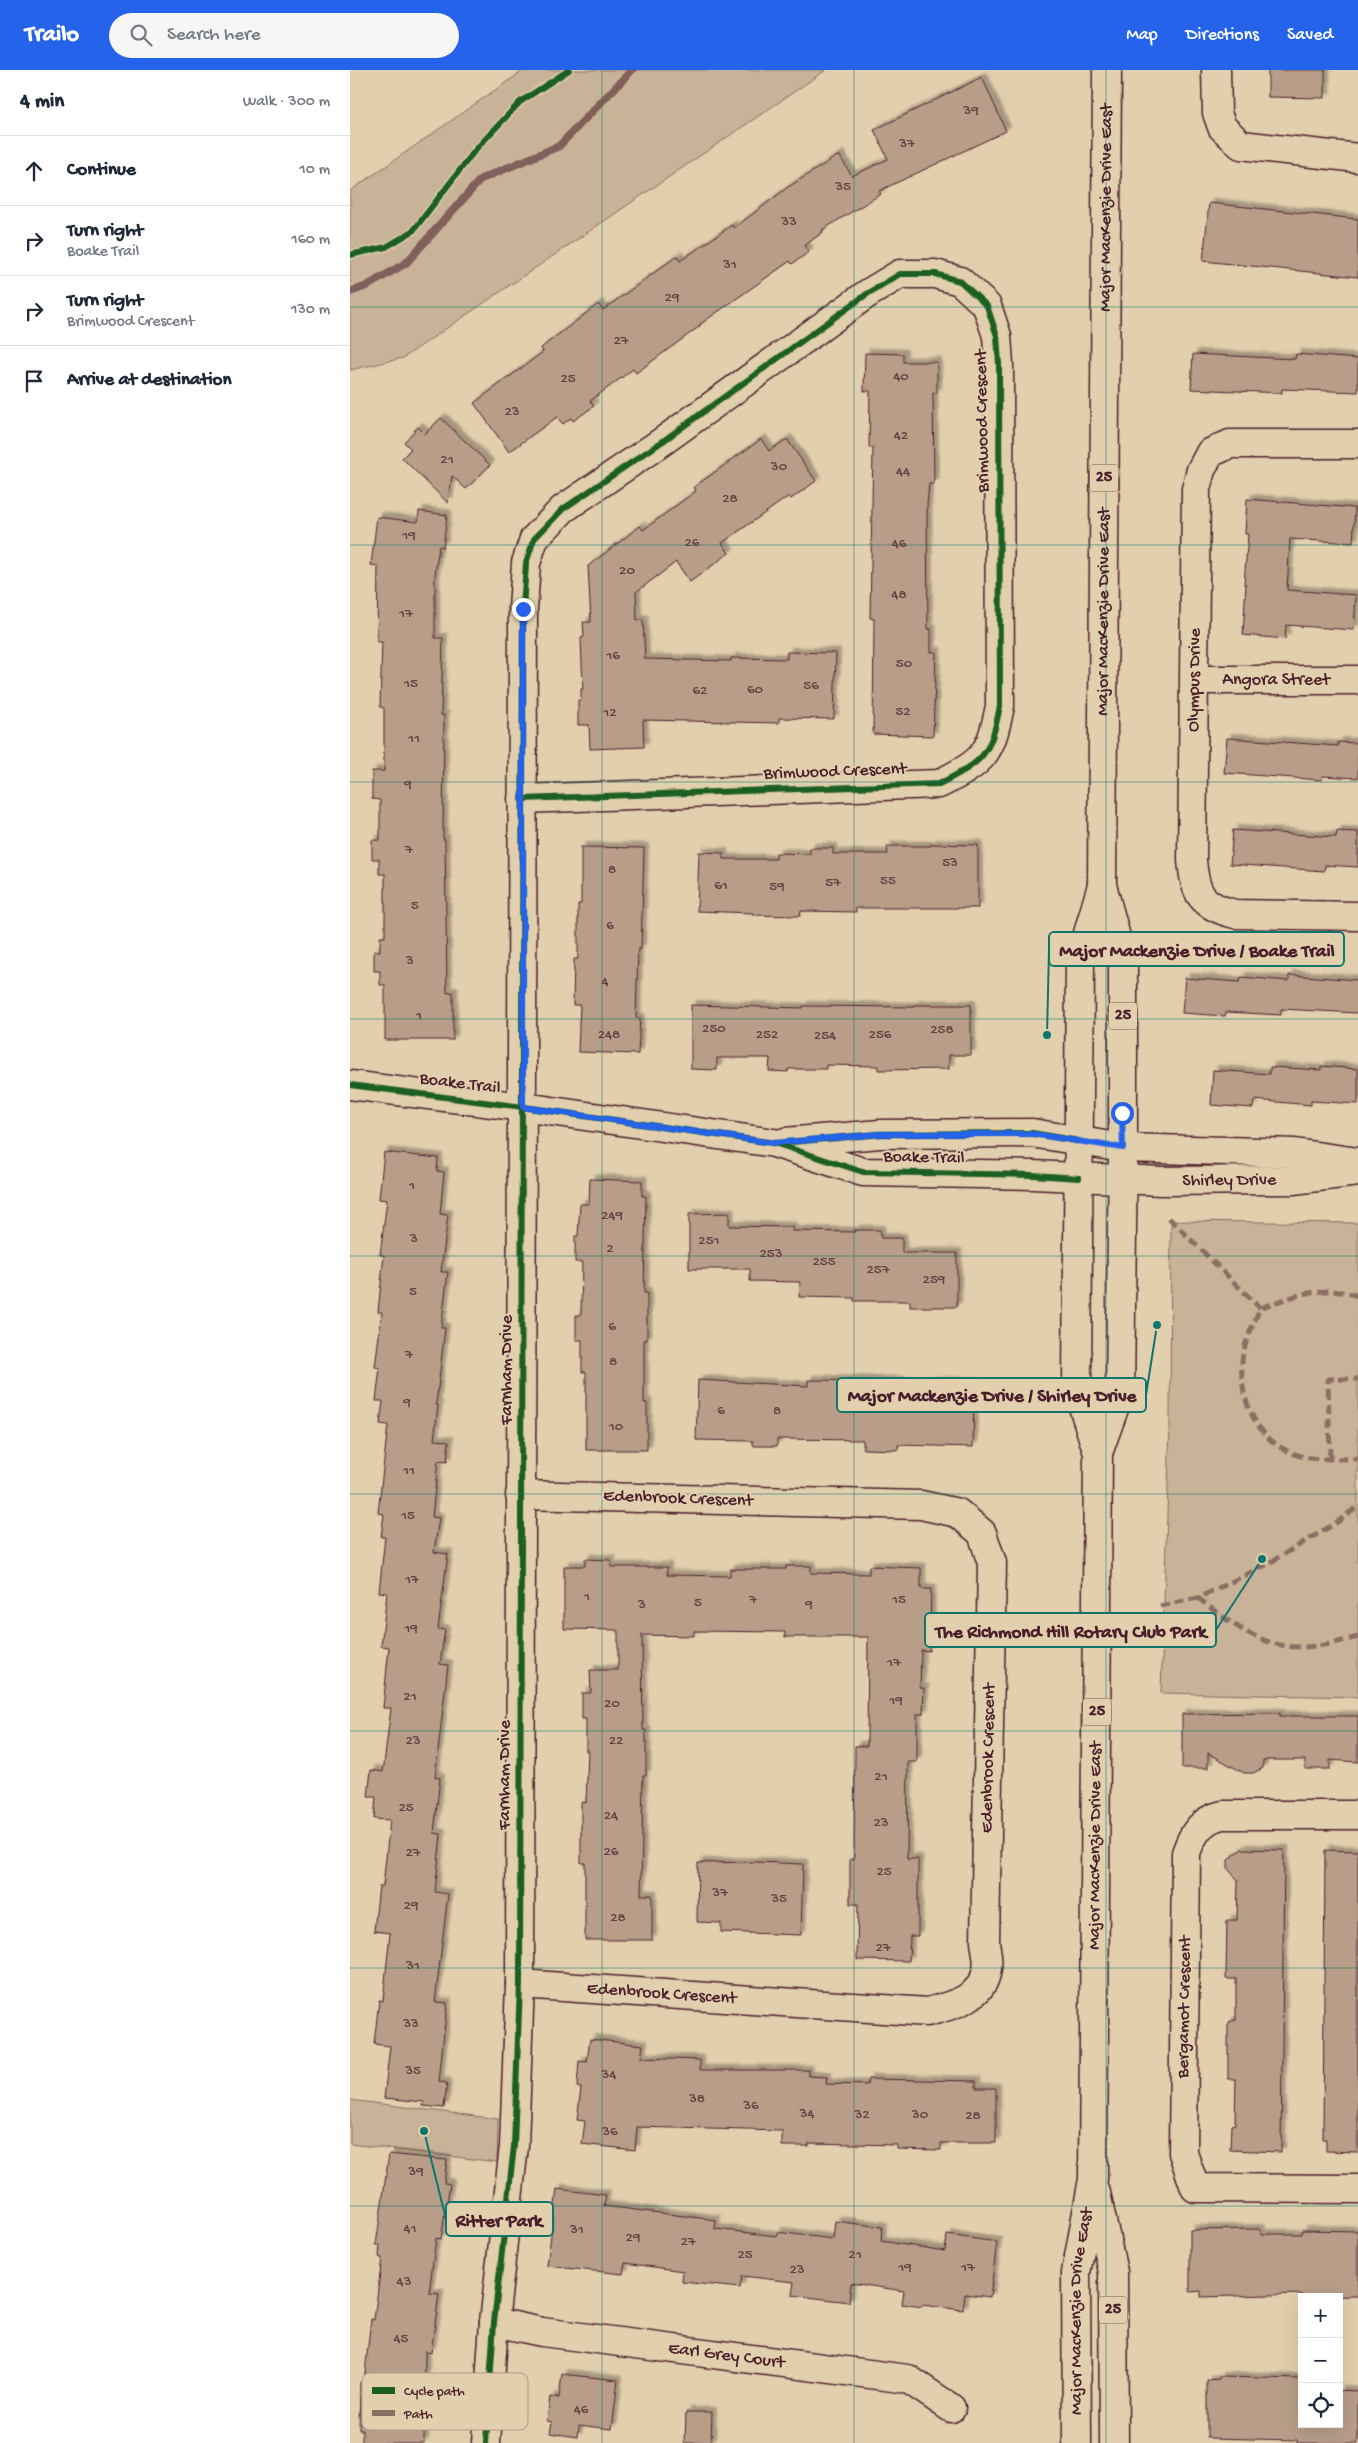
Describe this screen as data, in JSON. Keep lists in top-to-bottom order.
{
  "streets": {
    "street": [
      "Major MacKenzie Drive East",
      "Brimwood Crescent",
      "25",
      "Olympus Drive",
      "Angora Street",
      "Boake Trail",
      "Shirley Drive",
      "Farnham Drive",
      "Edenbrook Crescent",
      "Bergamot Crescent",
      "Earl Grey Court"
    ]
  },
  "crossings": [
    ["Major MacKenzie Drive East", "Boake Trail"],
    ["Major MacKenzie Drive East", "Shirley Drive"],
    ["Brimwood Crescent", "Boake Trail"],
    ["Brimwood Crescent", "Farnham Drive"],
    ["Olympus Drive", "Angora Street"],
    ["Boake Trail", "Shirley Drive"],
    ["Boake Trail", "Farnham Drive"],
    ["Farnham Drive", "Edenbrook Crescent"],
    ["Farnham Drive", "Earl Grey Court"]
  ],
  "places": [
    "Major Mackenzie Drive / Boake Trail",
    "Major Mackenzie Drive / Shirley Drive",
    "The Richmond Hill Rotary Club Park",
    "Ritter Park"
  ],
  "house_numbers": [
    "39",
    "37",
    "35",
    "33",
    "31",
    "29",
    "27",
    "40",
    "25",
    "23",
    "42",
    "21",
    "30",
    "44",
    "28",
    "19",
    "26",
    "46",
    "20",
    "48",
    "17",
    "16",
    "50",
    "15",
    "56",
    "60",
    "62",
    "52",
    "12",
    "11",
    "9",
    "7",
    "53",
    "8",
    "55",
    "57",
    "61",
    "59",
    "5",
    "6",
    "3",
    "4",
    "1",
    "250",
    "258",
    "248",
    "252",
    "256",
    "254",
    "1",
    "249",
    "3",
    "251",
    "2",
    "253",
    "255",
    "257",
    "259",
    "5",
    "6",
    "7",
    "8",
    "9",
    "6",
    "8",
    "10",
    "11",
    "15",
    "17",
    "1",
    "7",
    "15",
    "5",
    "3",
    "9",
    "19",
    "17",
    "21",
    "19",
    "20",
    "23",
    "22",
    "21",
    "25",
    "24",
    "23",
    "26",
    "27",
    "25",
    "37",
    "35",
    "29",
    "28",
    "27",
    "31",
    "33",
    "35",
    "34",
    "38",
    "36",
    "34",
    "32",
    "30",
    "28",
    "36",
    "39",
    "41",
    "31",
    "29",
    "27",
    "25",
    "21",
    "19",
    "17",
    "23",
    "43",
    "45",
    "46"
  ],
  "legend": ["Cycle path", "Path"],
  "page": {
    "header": "Trailo",
    "search": "Search here",
    "nav": ["Map", "Directions", "Saved"],
    "heading": ["4 min", "Walk · 300 m"],
    "list": [
      ["Continue", "10 m"],
      ["Turn right", "Boake Trail", "160 m"],
      ["Turn right", "Brimwood Crescent", "130 m"],
      "Arrive at destination"
    ],
    "map_buttons": ["+", "−"]
  }
}
